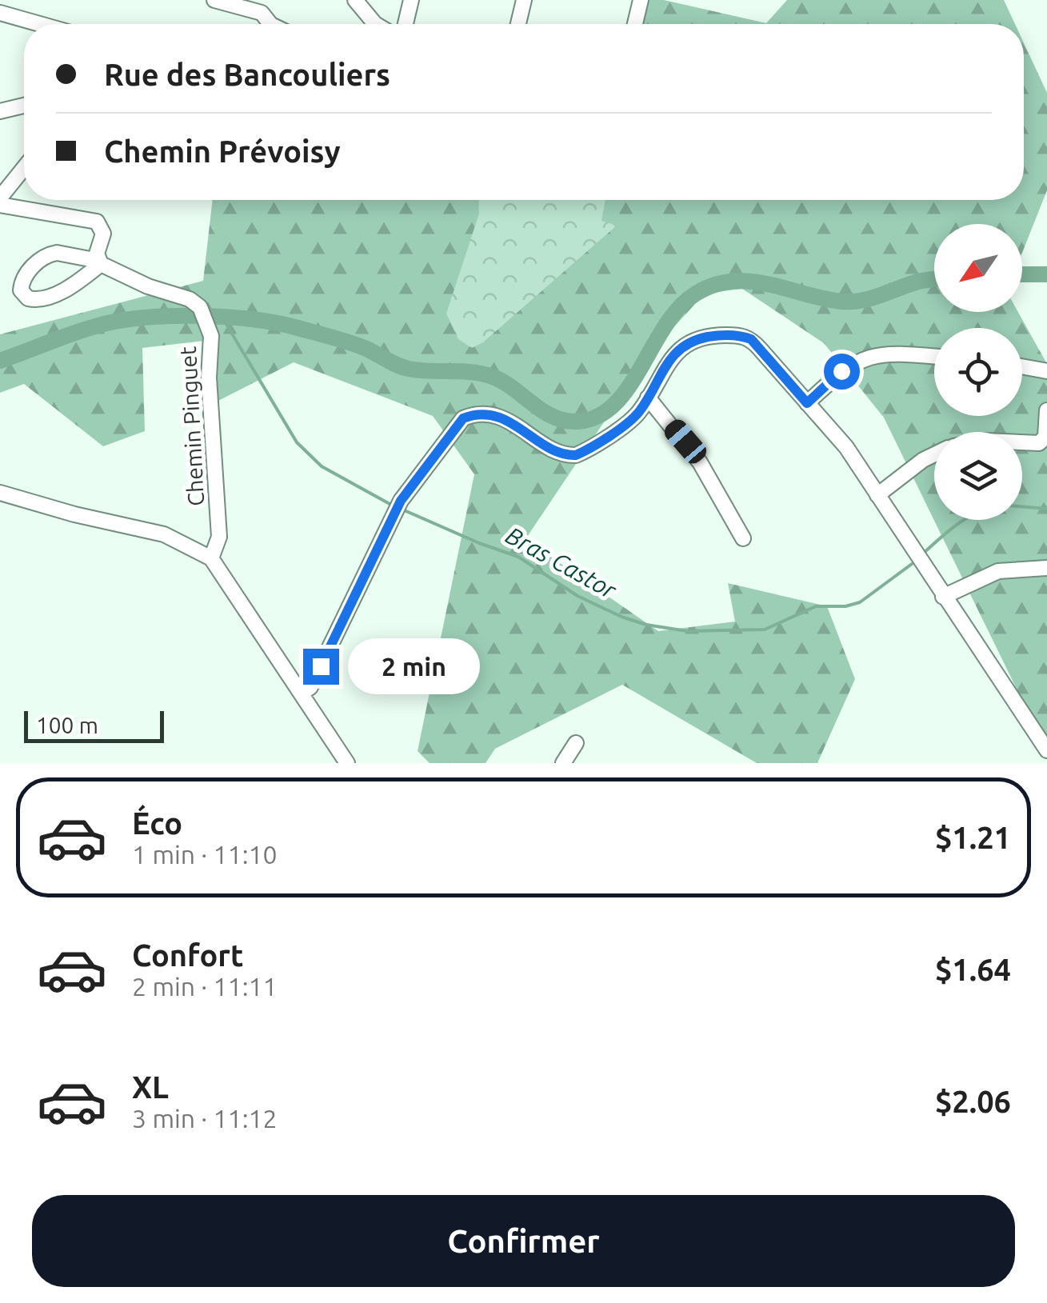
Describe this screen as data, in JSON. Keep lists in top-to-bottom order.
{
  "streets": {
    "street": ["Chemin Pinguet"]
  },
  "water": ["Bras Castor"],
  "scale_bar": "100 m",
  "north": "bottom left",
  "page": {
    "banner": ["Rue des Bancouliers", "Chemin Prévoisy"],
    "bubble": "2 min",
    "scale": "100 m",
    "list": [
      {
        "name": "Éco",
        "note": "1 min · 11:10",
        "value": "$1.21"
      },
      {
        "name": "Confort",
        "note": "2 min · 11:11",
        "value": "$1.64"
      },
      {
        "name": "XL",
        "note": "3 min · 11:12",
        "value": "$2.06"
      }
    ],
    "buttons": "Confirmer"
  }
}
